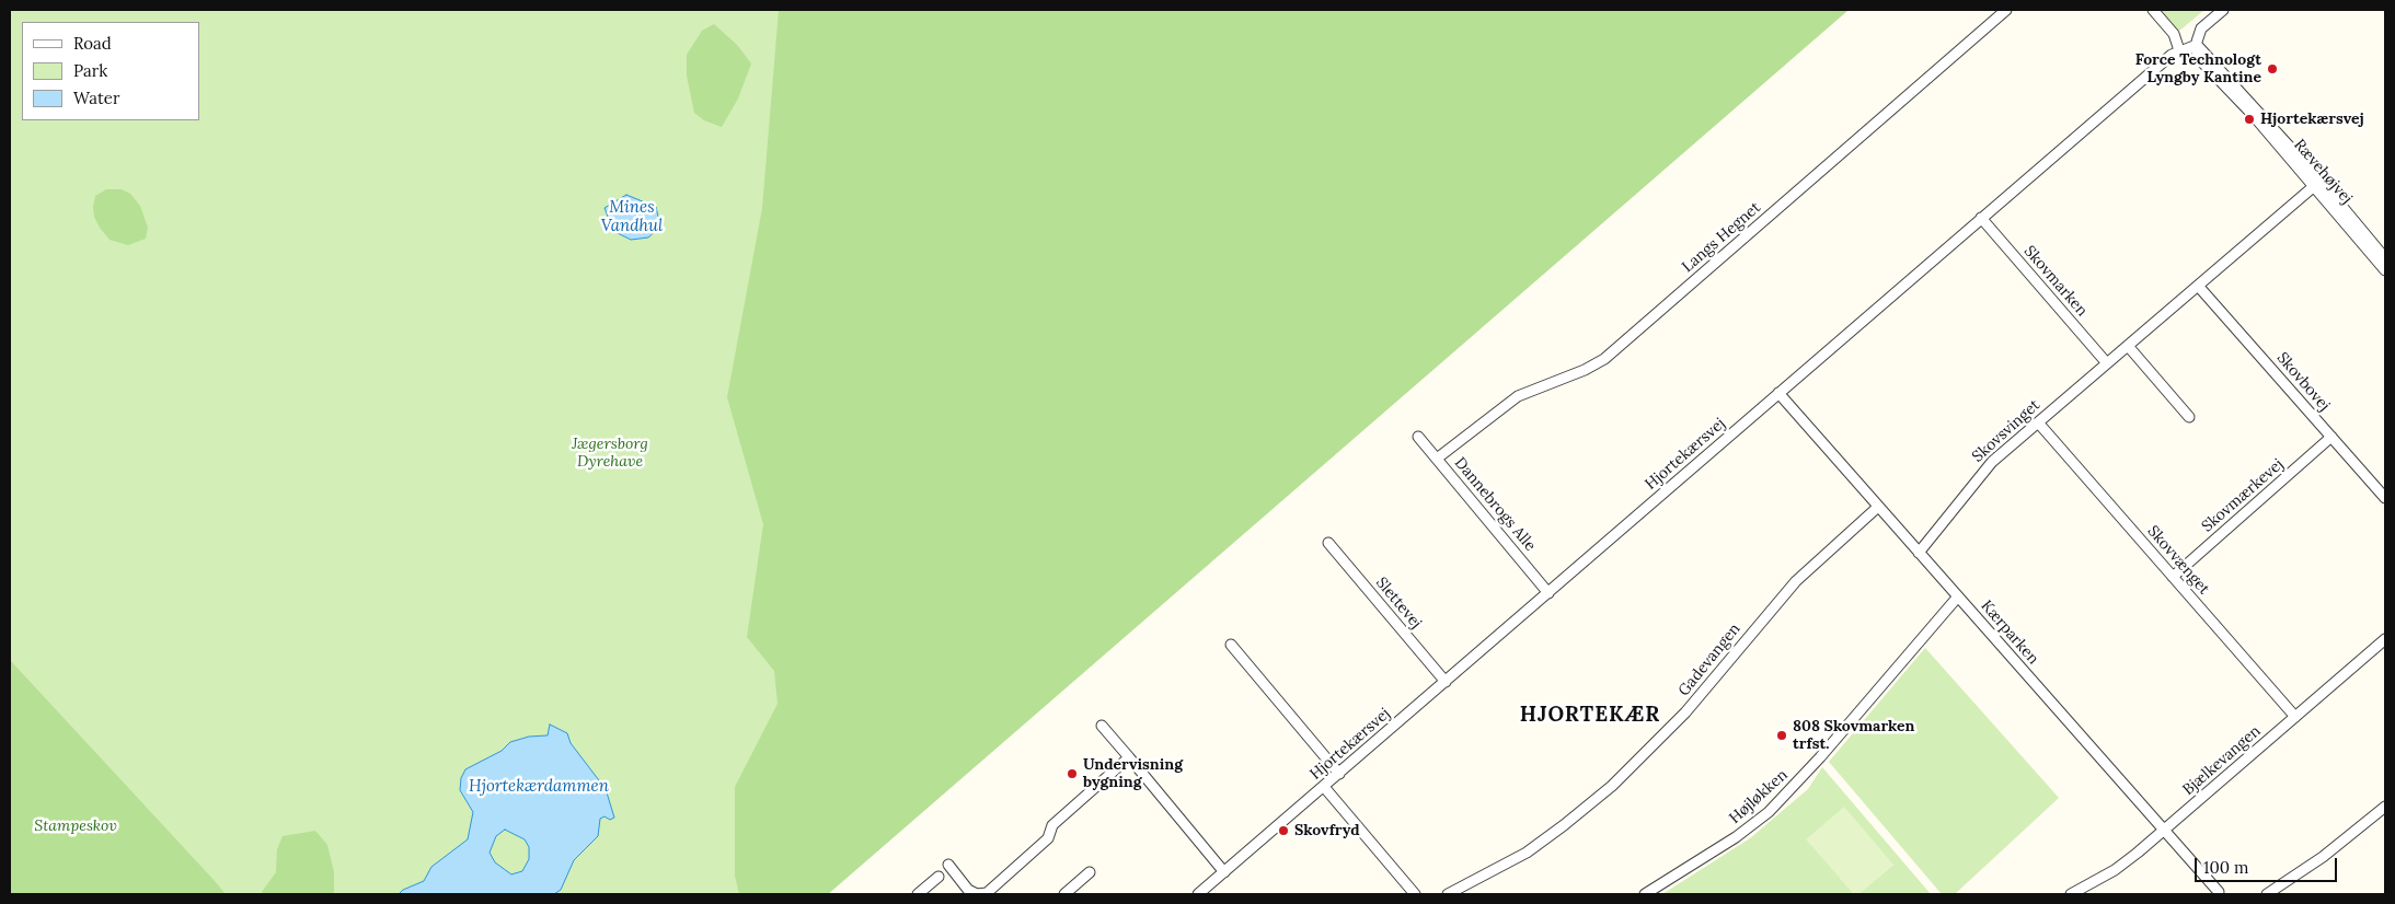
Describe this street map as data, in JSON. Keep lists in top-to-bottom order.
{
  "streets": {
    "street": [
      "Rævehøjvej",
      "Langs Hegnet",
      "Skovmarken",
      "Skovbovej",
      "Skovsvinget",
      "Hjortekærsvej",
      "Skovmærkevej",
      "Dannebrogs Alle",
      "Skovvænget",
      "Slettevej",
      "Kærparken",
      "Gadevangen",
      "Bjælkevangen",
      "Højløkken"
    ]
  },
  "crossings": [
    ["Rævehøjvej", "Skovsvinget"],
    ["Rævehøjvej", "Hjortekærsvej"],
    ["Langs Hegnet", "Dannebrogs Alle"],
    ["Skovmarken", "Skovsvinget"],
    ["Skovmarken", "Hjortekærsvej"],
    ["Skovbovej", "Skovsvinget"],
    ["Skovbovej", "Skovmærkevej"],
    ["Skovsvinget", "Skovvænget"],
    ["Skovsvinget", "Kærparken"],
    ["Hjortekærsvej", "Dannebrogs Alle"],
    ["Hjortekærsvej", "Slettevej"],
    ["Hjortekærsvej", "Kærparken"],
    ["Skovmærkevej", "Skovvænget"],
    ["Skovvænget", "Bjælkevangen"],
    ["Kærparken", "Gadevangen"],
    ["Kærparken", "Bjælkevangen"],
    ["Kærparken", "Højløkken"]
  ],
  "districts": ["HJORTEKÆR"],
  "water": ["Mines Vandhul", "Hjortekærdammen"],
  "parks": ["Jægersborg Dyrehave", "Stampeskov"],
  "places": [
    "Force Technologt Lyngby Kantine",
    "Hjortekærsvej",
    "808 Skovmarken trfst.",
    "Undervisning bygning",
    "Skovfryd"
  ],
  "legend": ["Road", "Park", "Water"],
  "scale_bar": "100 m"
}
